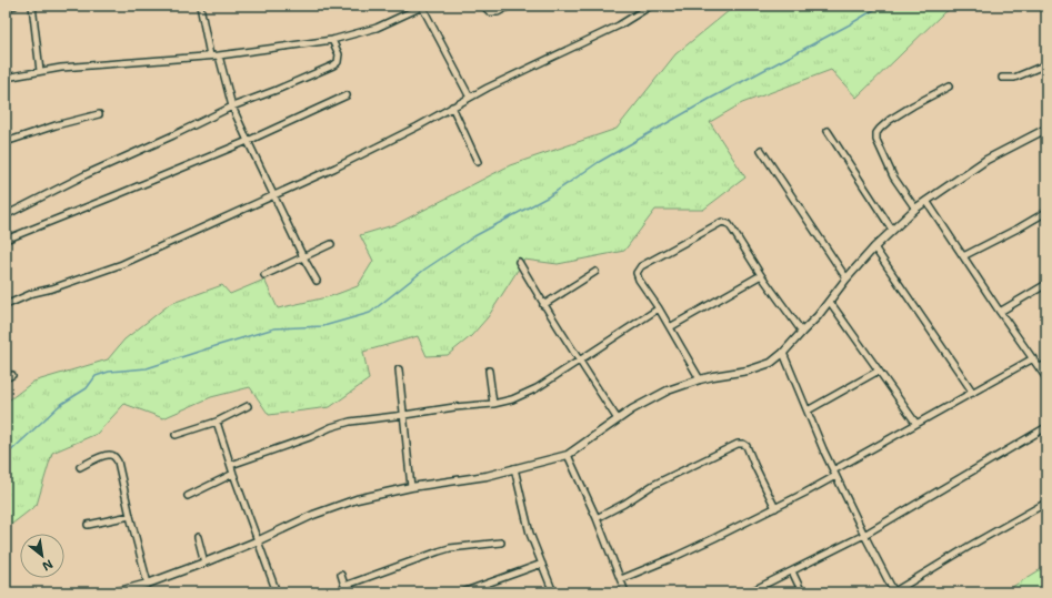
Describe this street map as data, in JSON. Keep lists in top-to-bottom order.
{
  "north": "bottom right"
}
